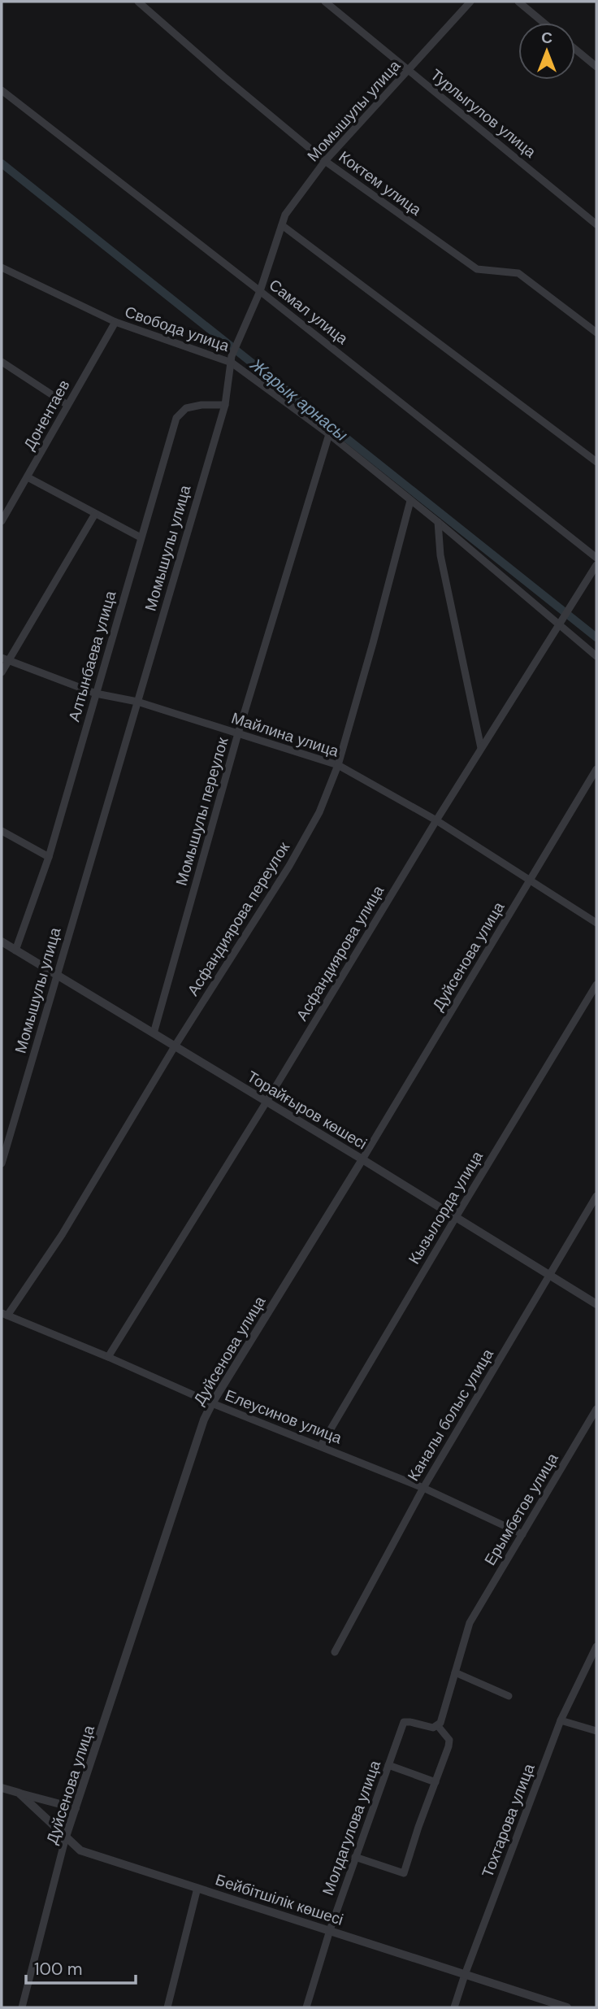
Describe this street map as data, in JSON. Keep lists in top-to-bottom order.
{
  "streets": {
    "street": [
      "Момышулы улица",
      "Турлыгулов улица",
      "Коктем улица",
      "Самал улица",
      "Свобода улица",
      "Донентаев",
      "Алтынбаева улица",
      "Майлина улица",
      "Момышулы переулок",
      "Асфандиярова переулок",
      "Асфандиярова улица",
      "Дуйсенова улица",
      "Торайғыров көшесі",
      "Кызылорда улица",
      "Каналы болыс улица",
      "Елеусинов улица",
      "Ерымбетов улица",
      "Тохтарова улица",
      "Молдагулова улица",
      "Бейбітшілік көшесі"
    ]
  },
  "crossings": [
    ["Момышулы улица", "Турлыгулов улица"],
    ["Момышулы улица", "Коктем улица"],
    ["Момышулы улица", "Самал улица"],
    ["Момышулы улица", "Свобода улица"],
    ["Момышулы улица", "Алтынбаева улица"],
    ["Момышулы улица", "Майлина улица"],
    ["Момышулы улица", "Торайғыров көшесі"],
    ["Свобода улица", "Донентаев"],
    ["Свобода улица", "Момышулы переулок"],
    ["Свобода улица", "Асфандиярова переулок"],
    ["Свобода улица", "Асфандиярова улица"],
    ["Алтынбаева улица", "Майлина улица"],
    ["Алтынбаева улица", "Торайғыров көшесі"],
    ["Майлина улица", "Момышулы переулок"],
    ["Майлина улица", "Асфандиярова переулок"],
    ["Майлина улица", "Асфандиярова улица"],
    ["Майлина улица", "Дуйсенова улица"],
    ["Момышулы переулок", "Торайғыров көшесі"],
    ["Асфандиярова переулок", "Торайғыров көшесі"],
    ["Асфандиярова переулок", "Елеусинов улица"],
    ["Асфандиярова улица", "Торайғыров көшесі"],
    ["Асфандиярова улица", "Елеусинов улица"],
    ["Дуйсенова улица", "Торайғыров көшесі"],
    ["Дуйсенова улица", "Елеусинов улица"],
    ["Дуйсенова улица", "Бейбітшілік көшесі"],
    ["Торайғыров көшесі", "Кызылорда улица"],
    ["Торайғыров көшесі", "Каналы болыс улица"],
    ["Кызылорда улица", "Елеусинов улица"],
    ["Каналы болыс улица", "Елеусинов улица"],
    ["Елеусинов улица", "Ерымбетов улица"],
    ["Ерымбетов улица", "Молдагулова улица"],
    ["Тохтарова улица", "Бейбітшілік көшесі"],
    ["Молдагулова улица", "Бейбітшілік көшесі"]
  ],
  "water": ["Жарық арнасы"],
  "scale_bar": "100 m",
  "north": "top"
}
